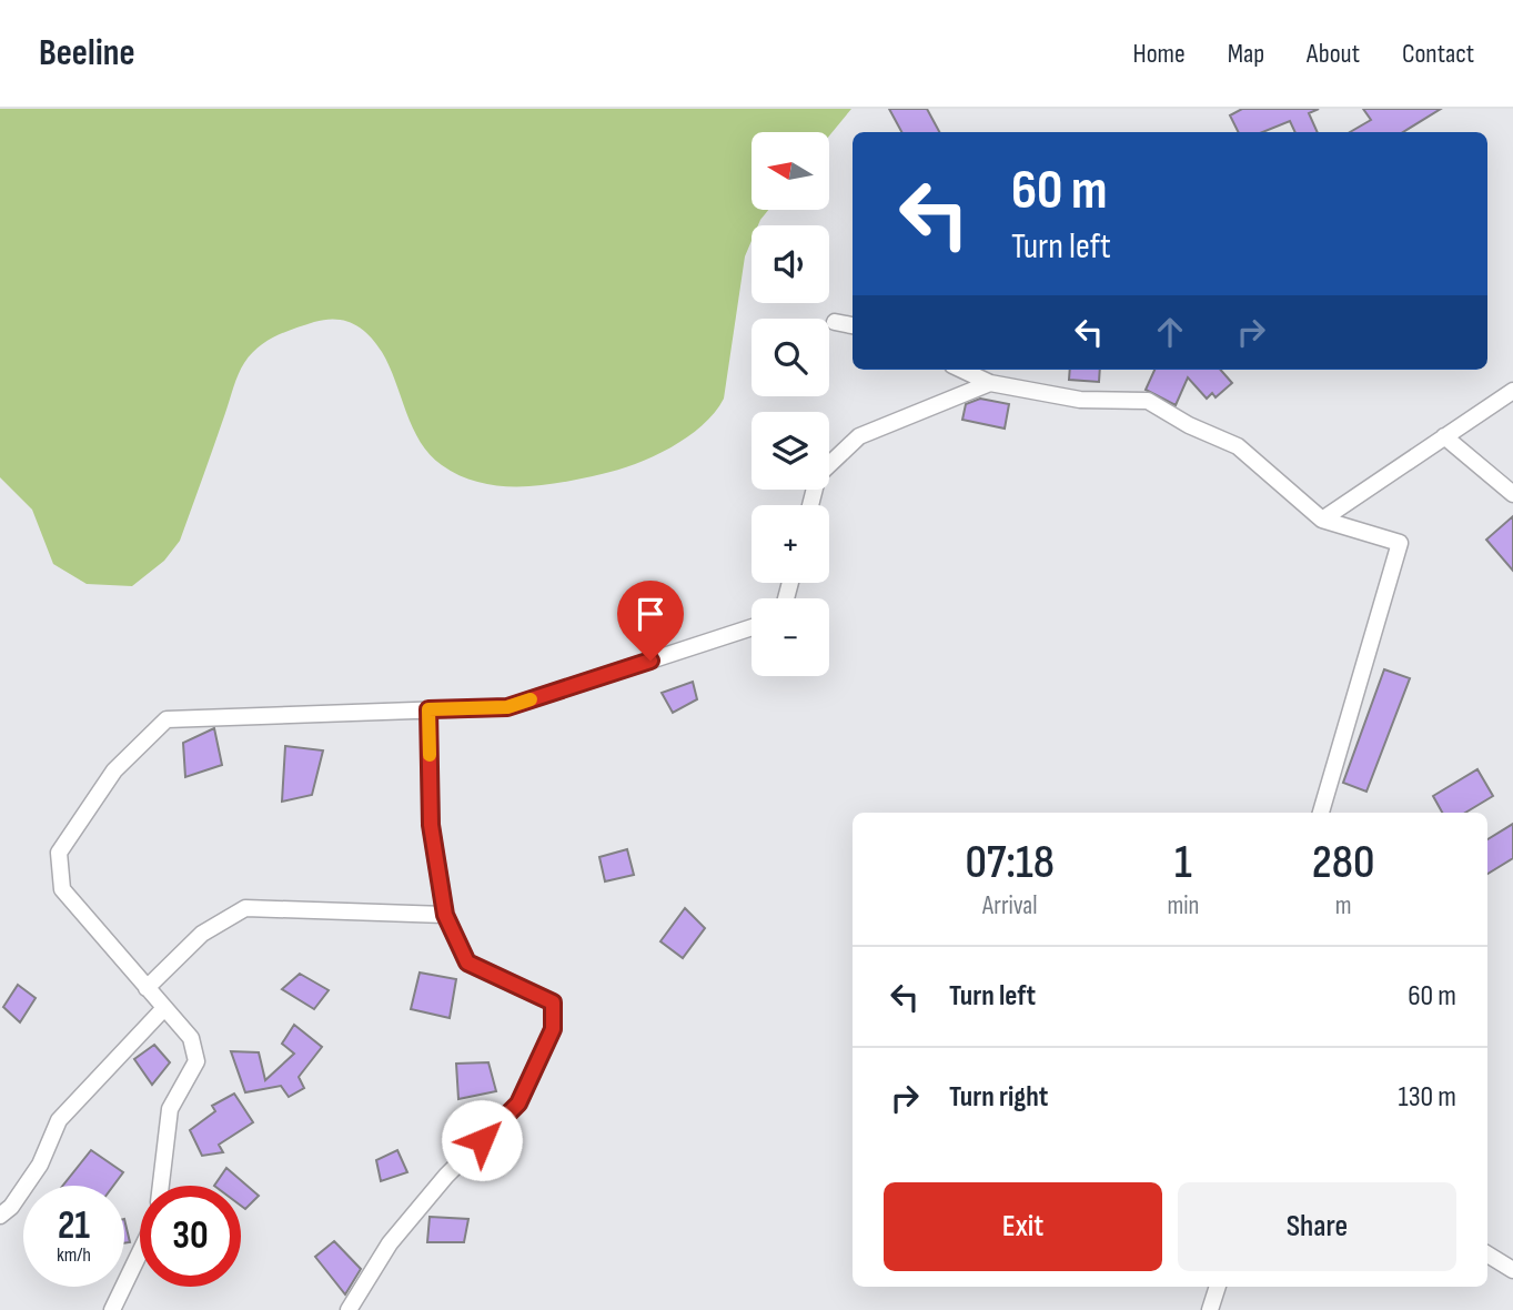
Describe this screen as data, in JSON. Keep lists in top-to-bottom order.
{
  "north": "left",
  "page": {
    "header": "Beeline",
    "nav": [
      "Home",
      "Map",
      "About",
      "Contact"
    ],
    "map_buttons": ["+", "−"],
    "turn": ["60 m", "Turn left"],
    "eta": [
      "07:18",
      "Arrival",
      "1",
      "min",
      "280",
      "m"
    ],
    "list": [
      {
        "name": "Turn left",
        "value": "60 m"
      },
      {
        "name": "Turn right",
        "value": "130 m"
      }
    ],
    "buttons": ["Exit", "Share"],
    "speed": "21 km/h",
    "limit": "30"
  }
}
